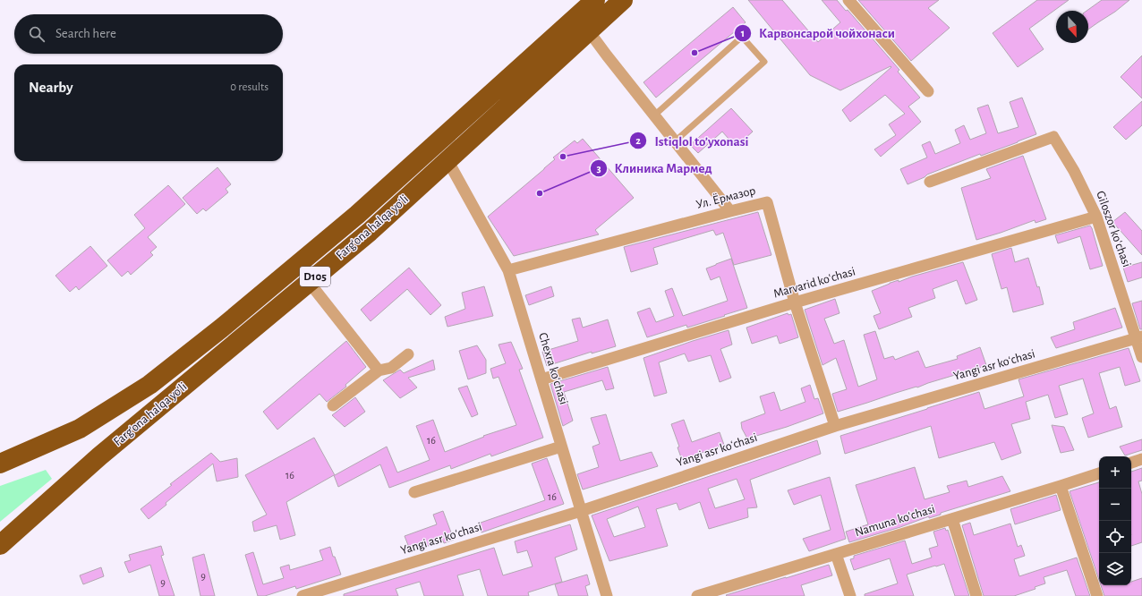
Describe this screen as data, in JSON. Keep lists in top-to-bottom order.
{
  "streets": {
    "highway": ["Farg‘ona halqa yo‘li", "D105"],
    "street": [
      "Ул. Ёрмазор",
      "Giloszor koʻchasi",
      "Marvarid koʻchasi",
      "Yangi asr koʻchasi",
      "Chexra koʻchasi",
      "Namuna koʻchasi"
    ]
  },
  "crossings": [
    ["Ул. Ёрмазор", "Marvarid koʻchasi"],
    ["Ул. Ёрмазор", "Yangi asr koʻchasi"],
    ["Ул. Ёрмазор", "Chexra koʻchasi"],
    ["Farg‘ona halqa yo‘li", "Chexra koʻchasi"],
    ["Giloszor koʻchasi", "Marvarid koʻchasi"],
    ["Giloszor koʻchasi", "Yangi asr koʻchasi"],
    ["Marvarid koʻchasi", "Chexra koʻchasi"],
    ["Yangi asr koʻchasi", "Chexra koʻchasi"]
  ],
  "places": ["Карвонсарой чойхонаси", "Istiqlol to’yxonasi", "Клиника Мармед"],
  "house_numbers": [
    "16",
    "16",
    "16",
    "9",
    "9"
  ],
  "north": "bottom",
  "page": {
    "search": "Search here",
    "heading": ["Nearby", "0 results"],
    "map_buttons": ["+", "−"]
  }
}
